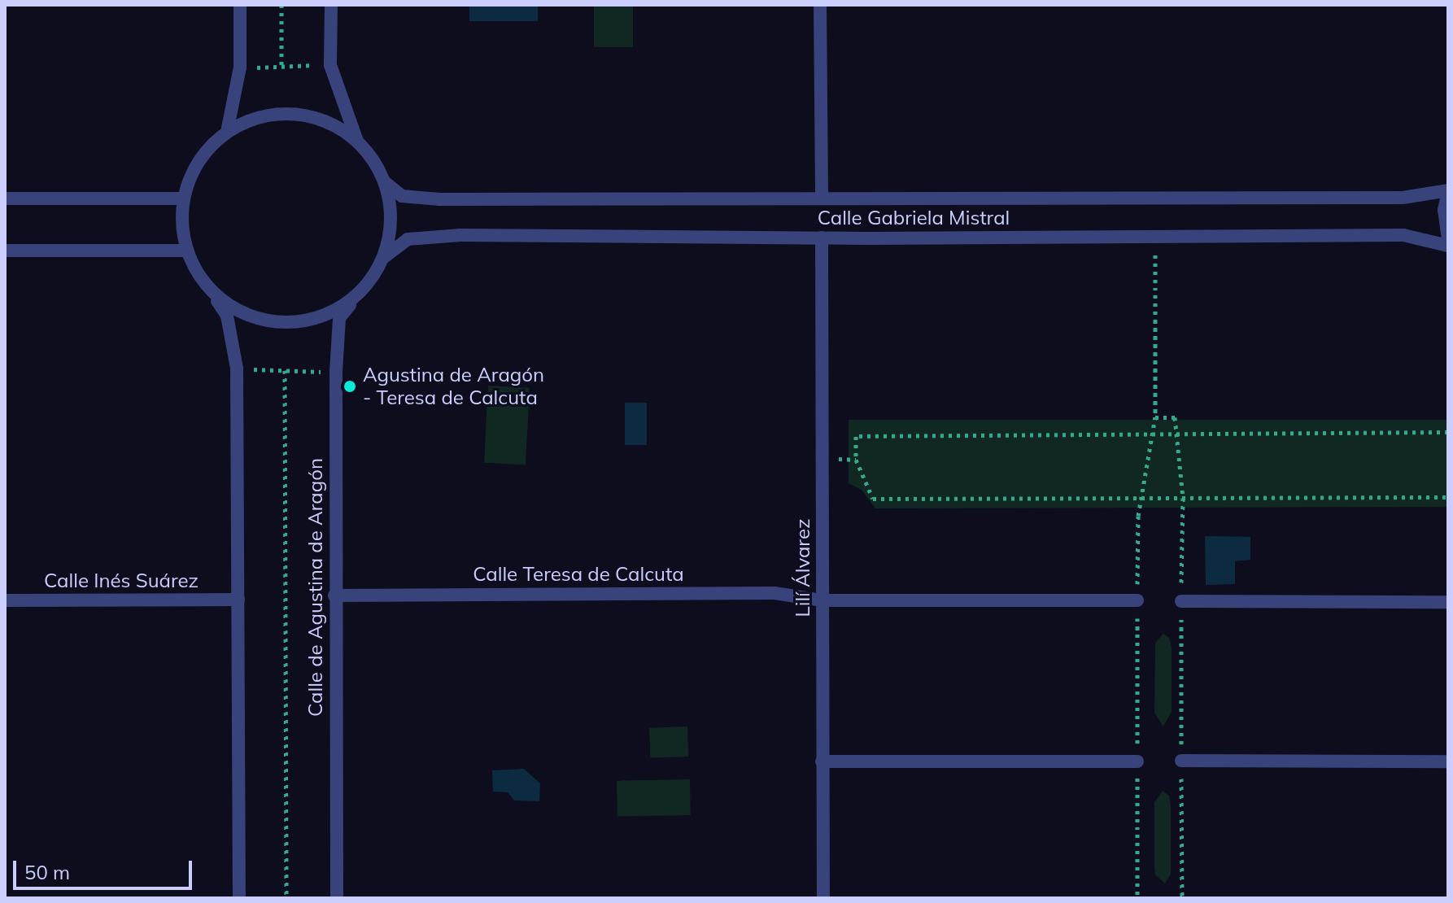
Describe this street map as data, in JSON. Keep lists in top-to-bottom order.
{
  "streets": {
    "street": [
      "Calle Gabriela Mistral",
      "Lilí Álvarez",
      "Calle Teresa de Calcuta",
      "Calle Inés Suárez",
      "Calle de Agustina de Aragón"
    ]
  },
  "crossings": [
    ["Calle Gabriela Mistral", "Lilí Álvarez"],
    ["Calle Gabriela Mistral", "Calle de Agustina de Aragón"],
    ["Lilí Álvarez", "Calle Teresa de Calcuta"],
    ["Calle Teresa de Calcuta", "Calle de Agustina de Aragón"]
  ],
  "places": ["Agustina de Aragón - Teresa de Calcuta"],
  "scale_bar": "50 m"
}
